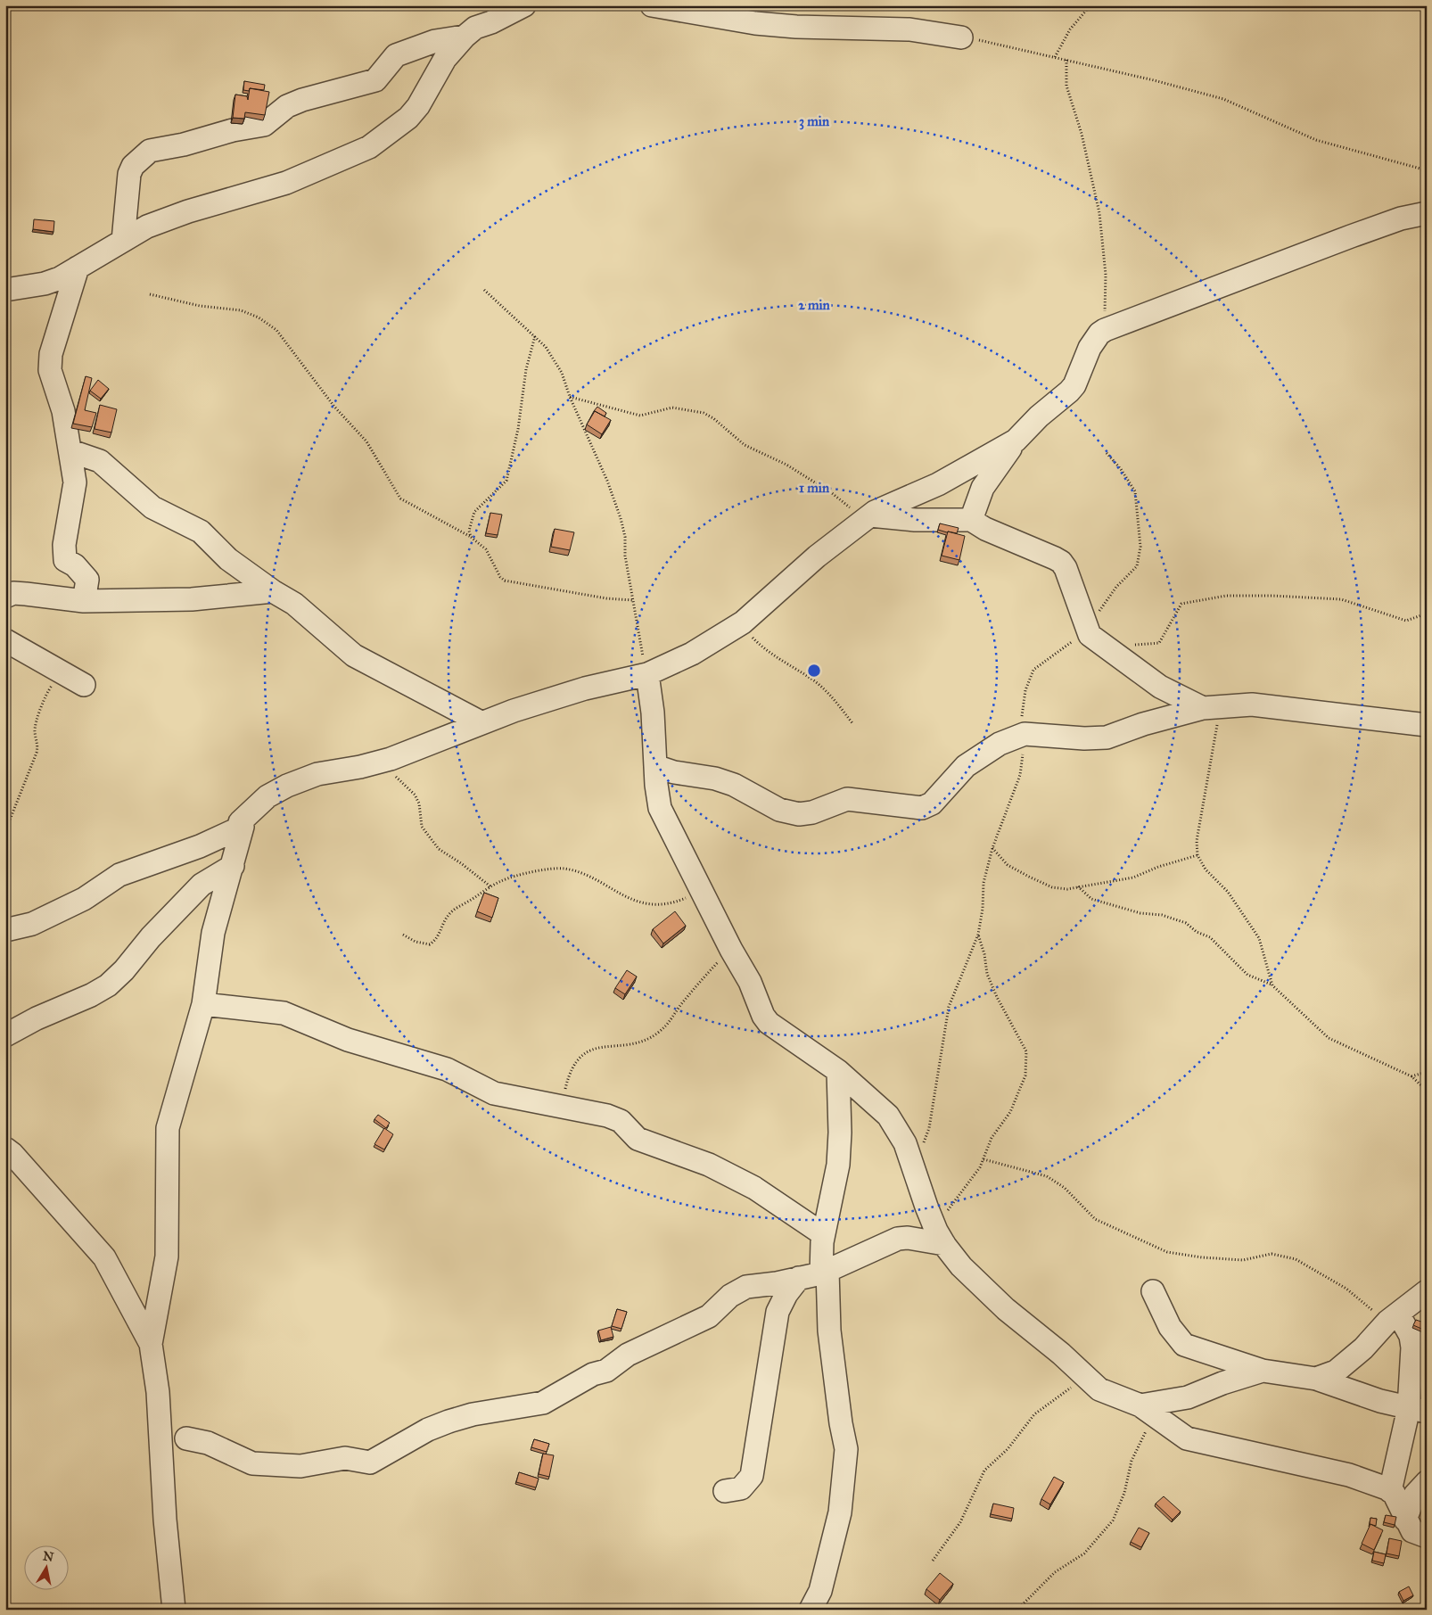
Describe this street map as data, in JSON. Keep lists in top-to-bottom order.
{
  "north": "top",
  "rings": ["3 min", "2 min", "1 min"]
}
